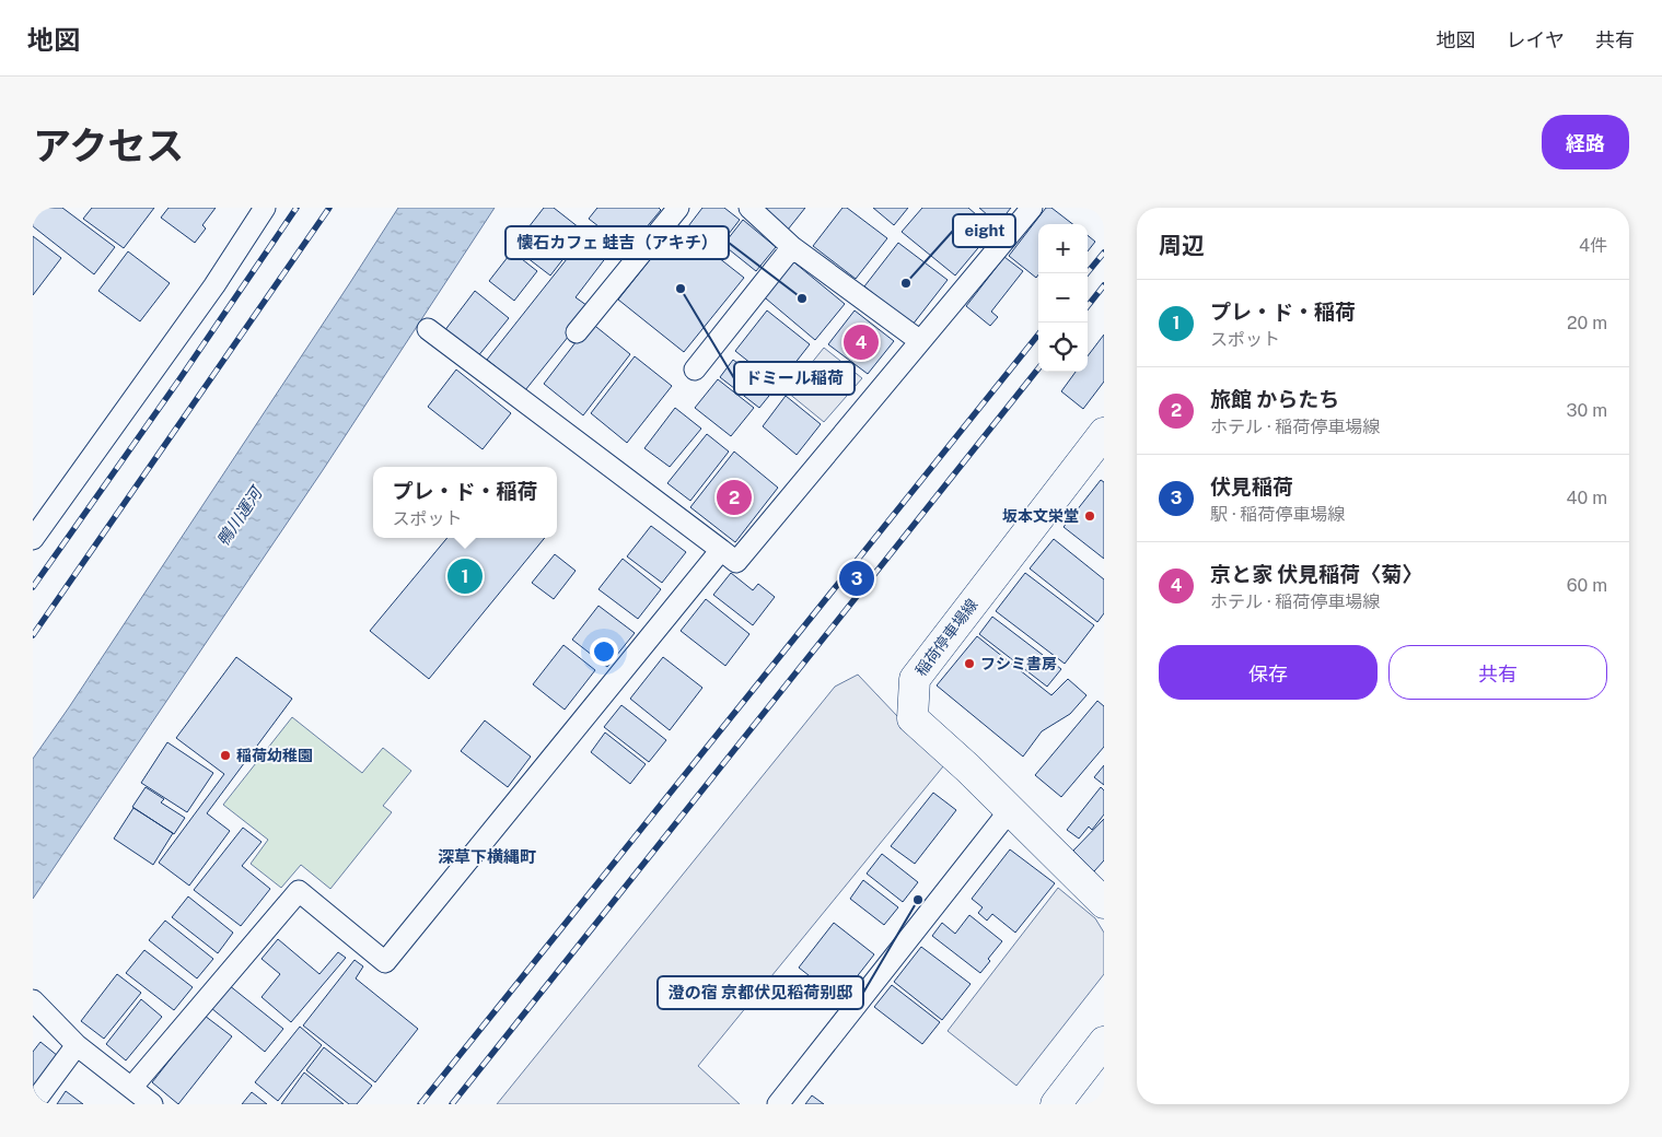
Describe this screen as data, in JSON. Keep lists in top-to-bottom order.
{
  "streets": {
    "main road": ["稲荷停車場線"]
  },
  "districts": ["深草下横縄町"],
  "water": ["鴨川運河"],
  "places": [
    "eight",
    "ドミール稲荷",
    "懐石カフェ 蛙吉（アキチ）",
    "坂本文栄堂",
    "フシミ書房",
    "稲荷幼稚園",
    "澄の宿 京都伏见稻荷别邸"
  ],
  "page": {
    "header": "地図",
    "nav": ["地図", "レイヤ", "共有"],
    "title": "アクセス",
    "buttons": [
      "経路",
      ["保存", "共有"]
    ],
    "heading": ["周辺", "4件"],
    "map_buttons": ["+", "−"],
    "list": [
      {
        "mark": "1",
        "name": "プレ・ド・稲荷",
        "note": "スポット",
        "value": "20 m"
      },
      {
        "mark": "2",
        "name": "旅館 からたち",
        "note": "ホテル · 稲荷停車場線",
        "value": "30 m"
      },
      {
        "mark": "3",
        "name": "伏見稲荷",
        "note": "駅 · 稲荷停車場線",
        "value": "40 m"
      },
      {
        "mark": "4",
        "name": "京と家 伏見稲荷〈菊〉",
        "note": "ホテル · 稲荷停車場線",
        "value": "60 m"
      }
    ],
    "pins": [
      "4",
      "2",
      "1",
      "3"
    ],
    "popup": ["プレ・ド・稲荷", "スポット"]
  }
}
